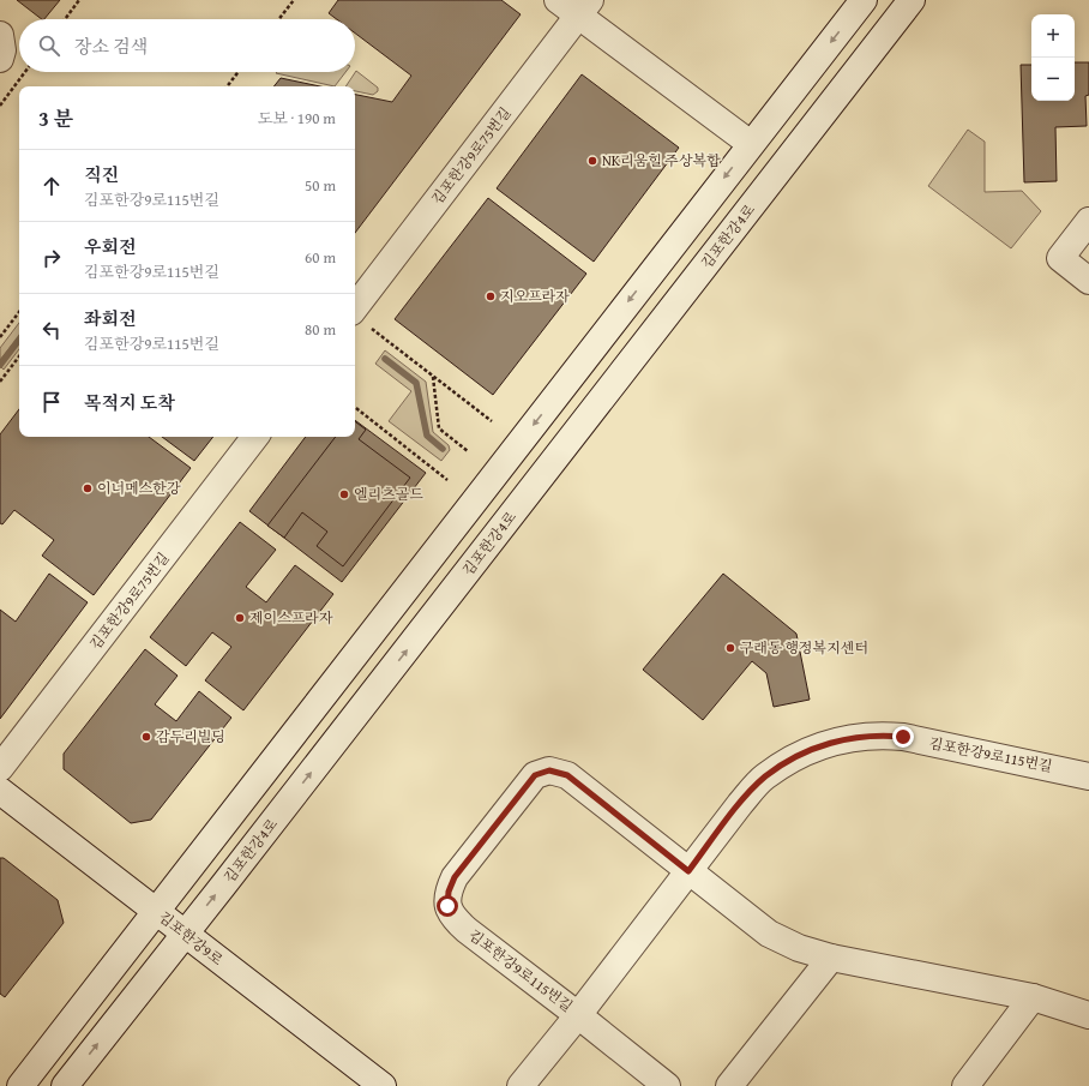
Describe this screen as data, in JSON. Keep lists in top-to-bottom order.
{
  "streets": {
    "street": [
      "김포한강9로75번길",
      "김포한강4로",
      "김포한강9로115번길",
      "김포한강9로"
    ]
  },
  "crossings": [
    ["김포한강4로", "김포한강9로"]
  ],
  "places": [
    "NK리움힐 주상복합",
    "지오프라자",
    "이너메스한강",
    "엘리츠골드",
    "제이스프라자",
    "구래동 행정복지센터",
    "감두리빌딩"
  ],
  "page": {
    "map_buttons": ["+", "−"],
    "search": "장소 검색",
    "heading": ["3 분", "도보 · 190 m"],
    "list": [
      ["직진", "김포한강9로115번길", "50 m"],
      ["우회전", "김포한강9로115번길", "60 m"],
      ["좌회전", "김포한강9로115번길", "80 m"],
      "목적지 도착"
    ]
  }
}
